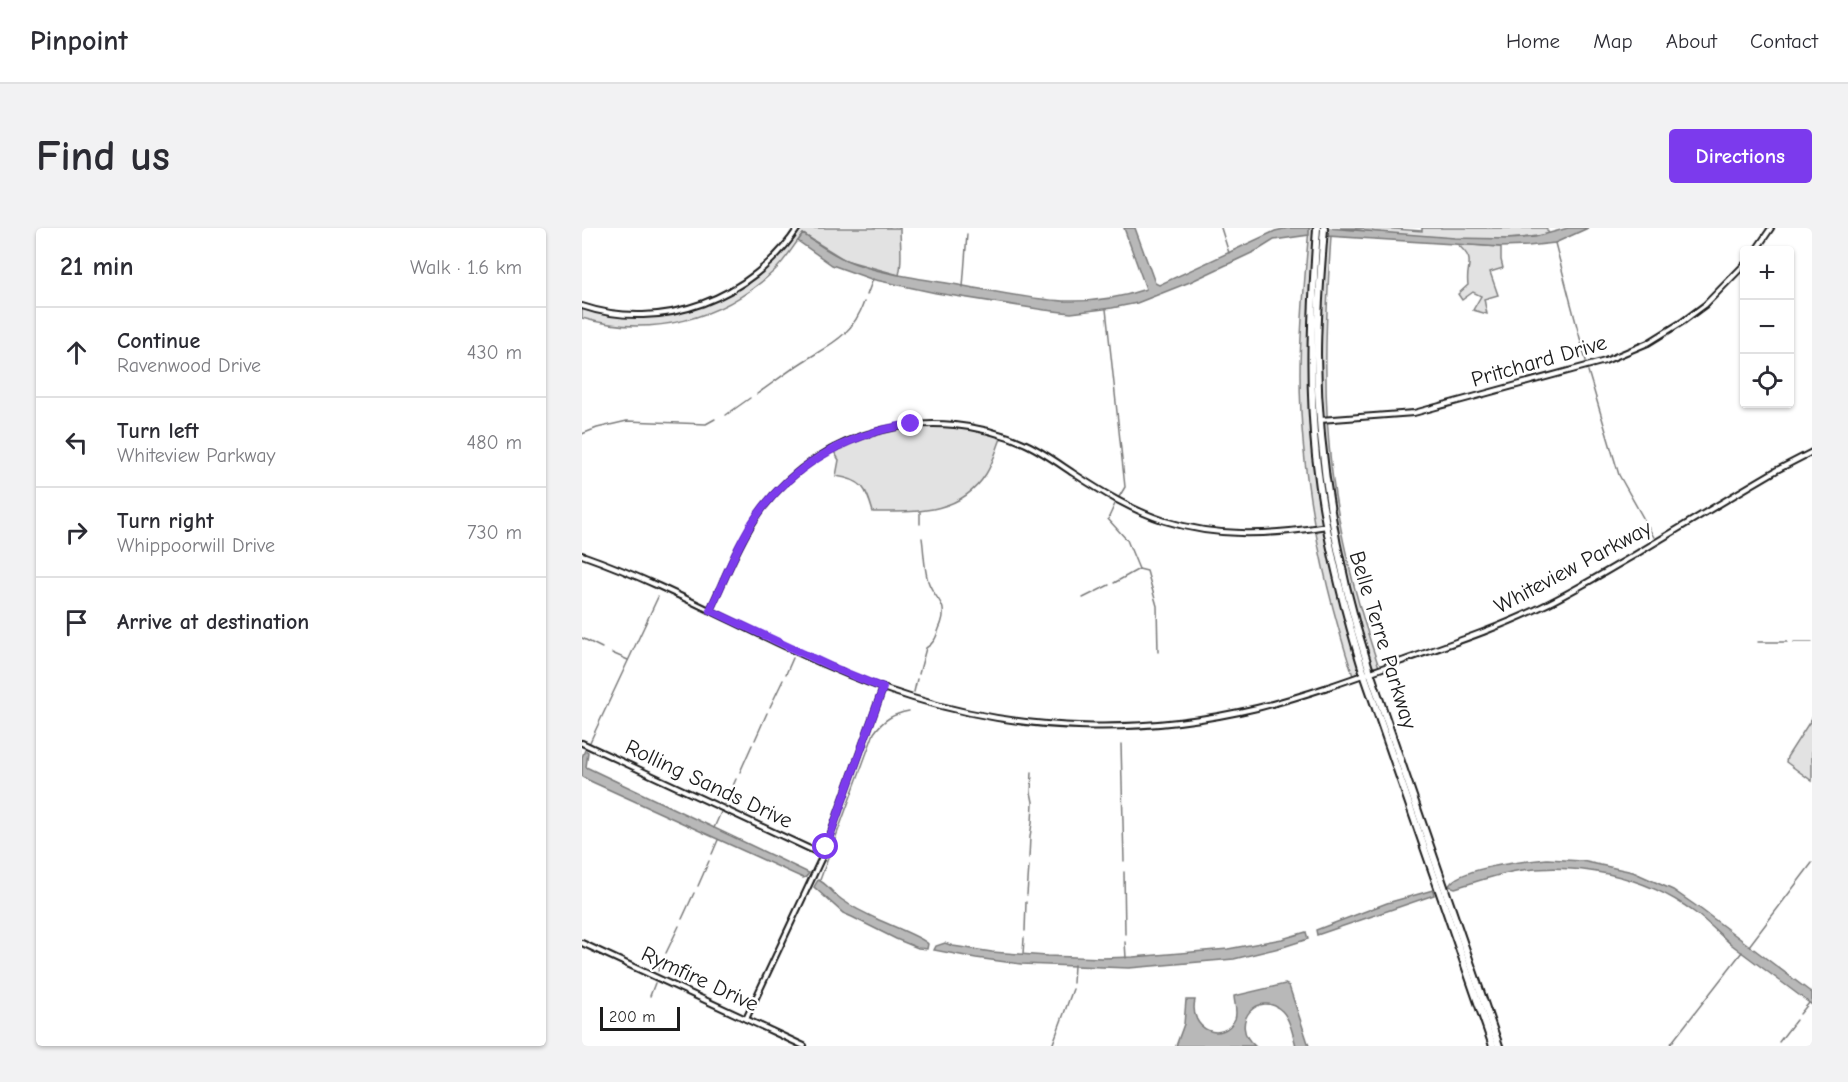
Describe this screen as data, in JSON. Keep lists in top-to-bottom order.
{
  "streets": {
    "main road": ["Belle Terre Parkway"],
    "street": [
      "Pritchard Drive",
      "Whiteview Parkway",
      "Rolling Sands Drive",
      "Rymfire Drive"
    ]
  },
  "crossings": [
    ["Pritchard Drive", "Belle Terre Parkway"],
    ["Whiteview Parkway", "Belle Terre Parkway"]
  ],
  "scale_bar": "200 m",
  "page": {
    "header": "Pinpoint",
    "nav": [
      "Home",
      "Map",
      "About",
      "Contact"
    ],
    "buttons": "Directions",
    "title": "Find us",
    "heading": ["21 min", "Walk · 1.6 km"],
    "map_buttons": ["+", "−"],
    "list": [
      ["Continue", "Ravenwood Drive", "430 m"],
      ["Turn left", "Whiteview Parkway", "480 m"],
      ["Turn right", "Whippoorwill Drive", "730 m"],
      "Arrive at destination"
    ],
    "scale": "200 m"
  }
}
